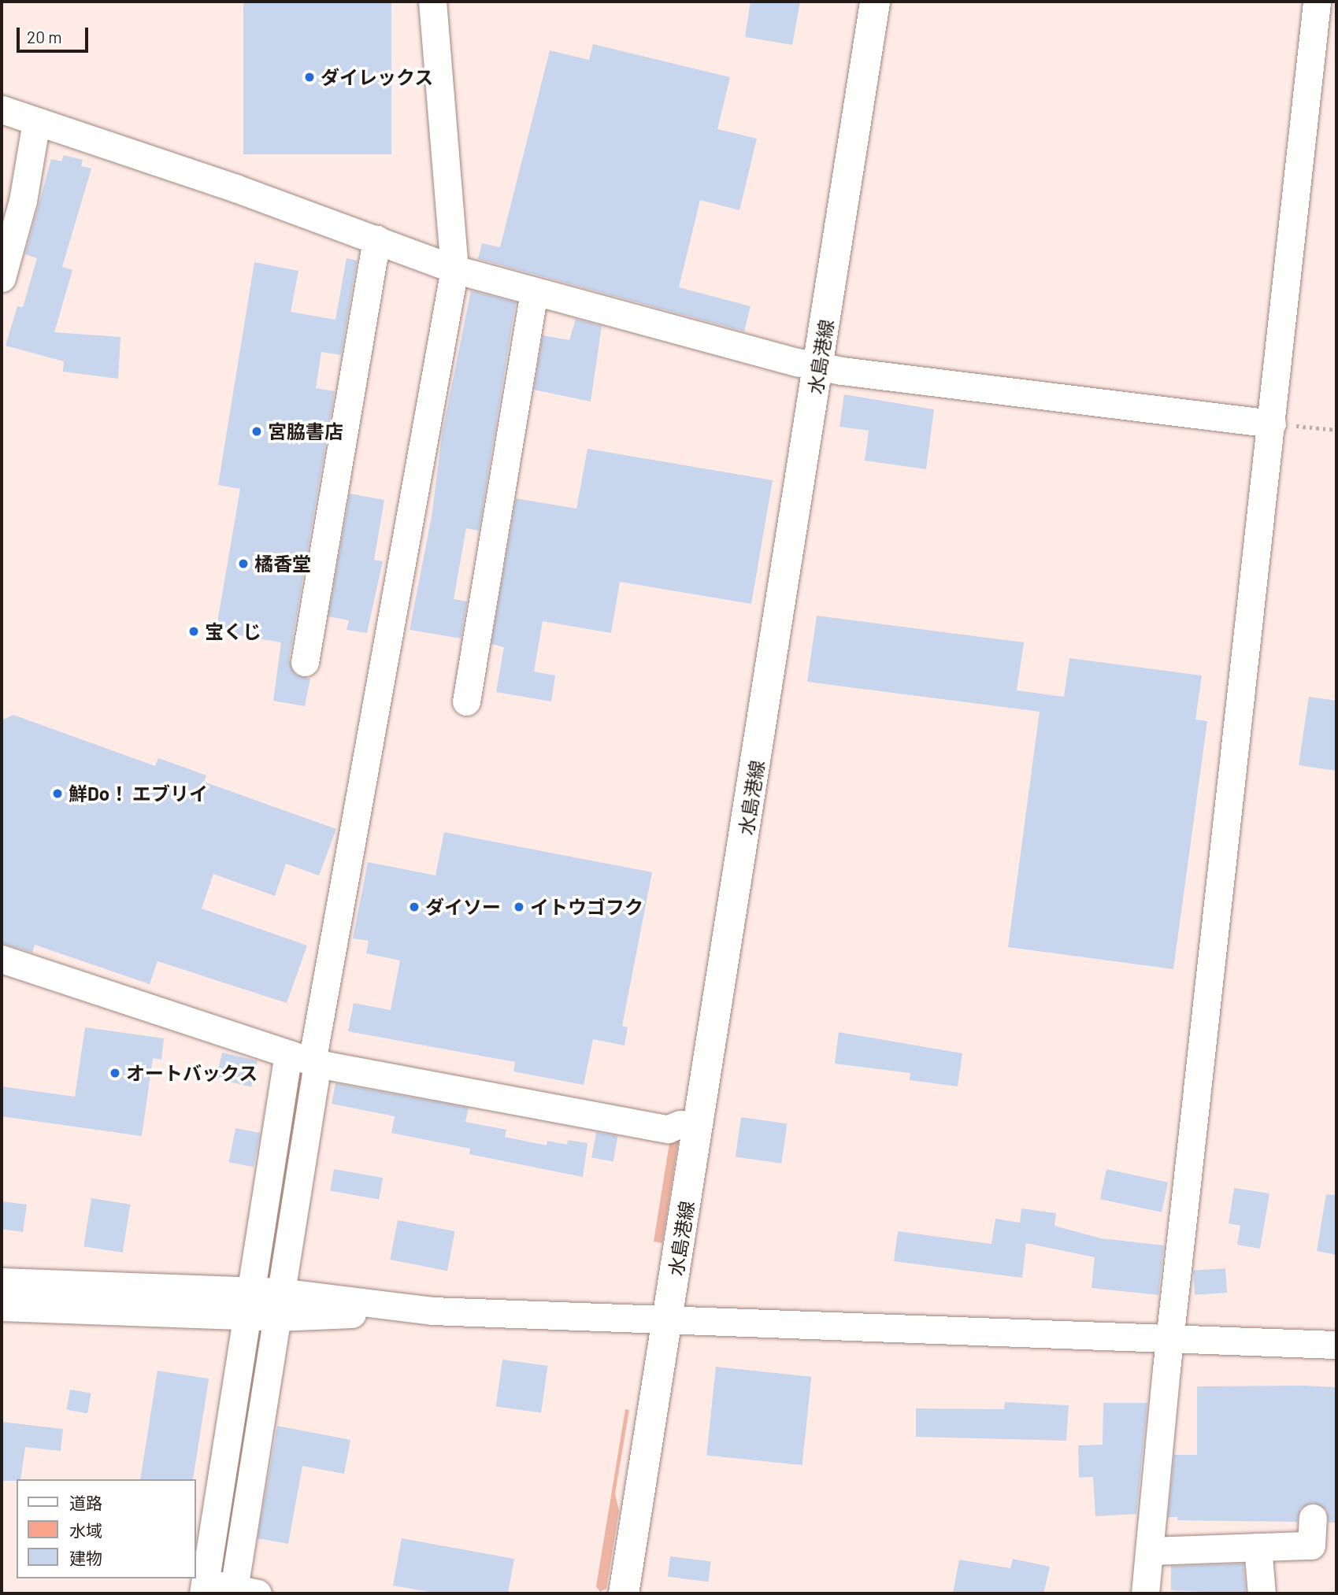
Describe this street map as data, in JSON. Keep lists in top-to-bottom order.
{
  "streets": {
    "main road": ["水島港線"]
  },
  "places": [
    "ダイレックス",
    "宮脇書店",
    "橘香堂",
    "宝くじ",
    "鮮Do！ エブリイ",
    "ダイソー",
    "イトウゴフク",
    "オートバックス"
  ],
  "legend": ["道路", "水域", "建物"],
  "scale_bar": "20 m"
}
